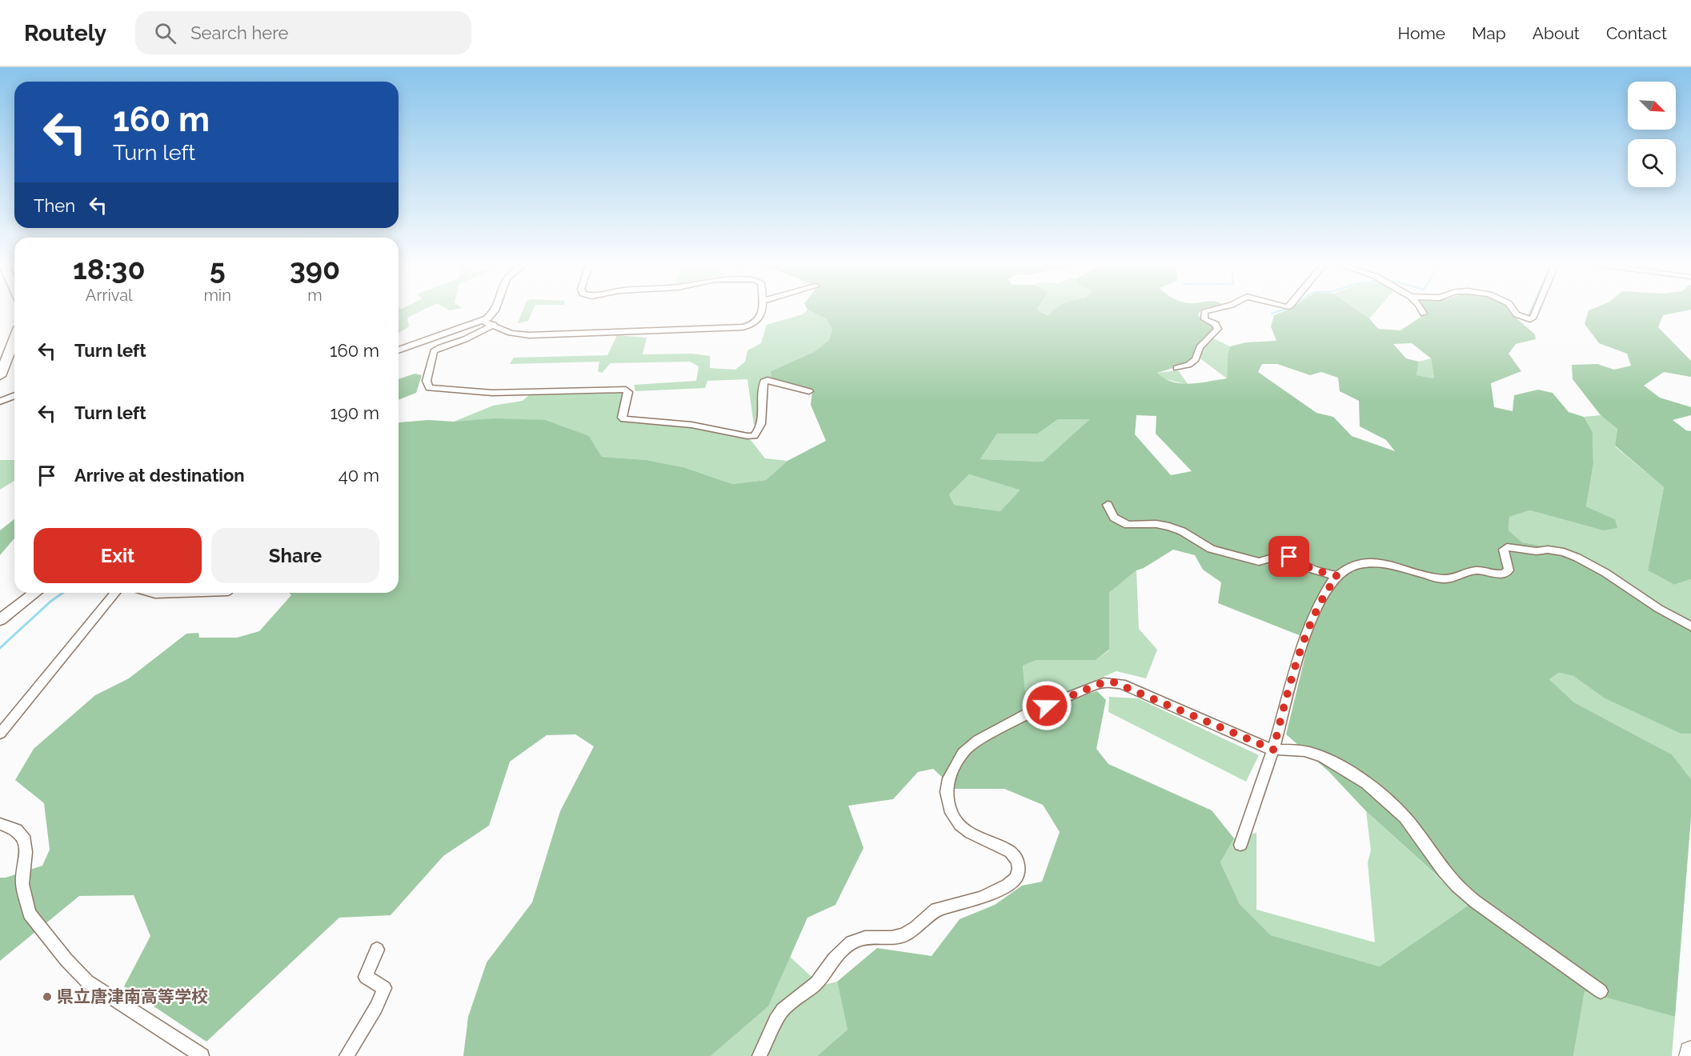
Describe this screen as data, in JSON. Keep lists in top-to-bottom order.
{
  "places": ["県立唐津南高等学校"],
  "north": "bottom right",
  "page": {
    "header": "Routely",
    "search": "Search here",
    "nav": [
      "Home",
      "Map",
      "About",
      "Contact"
    ],
    "turn": ["160 m", "Turn left"],
    "then": "Then",
    "eta": [
      "18:30",
      "Arrival",
      "5",
      "min",
      "390",
      "m"
    ],
    "list": [
      {
        "name": "Turn left",
        "value": "160 m"
      },
      {
        "name": "Turn left",
        "value": "190 m"
      },
      {
        "name": "Arrive at destination",
        "value": "40 m"
      }
    ],
    "buttons": ["Exit", "Share"]
  }
}
